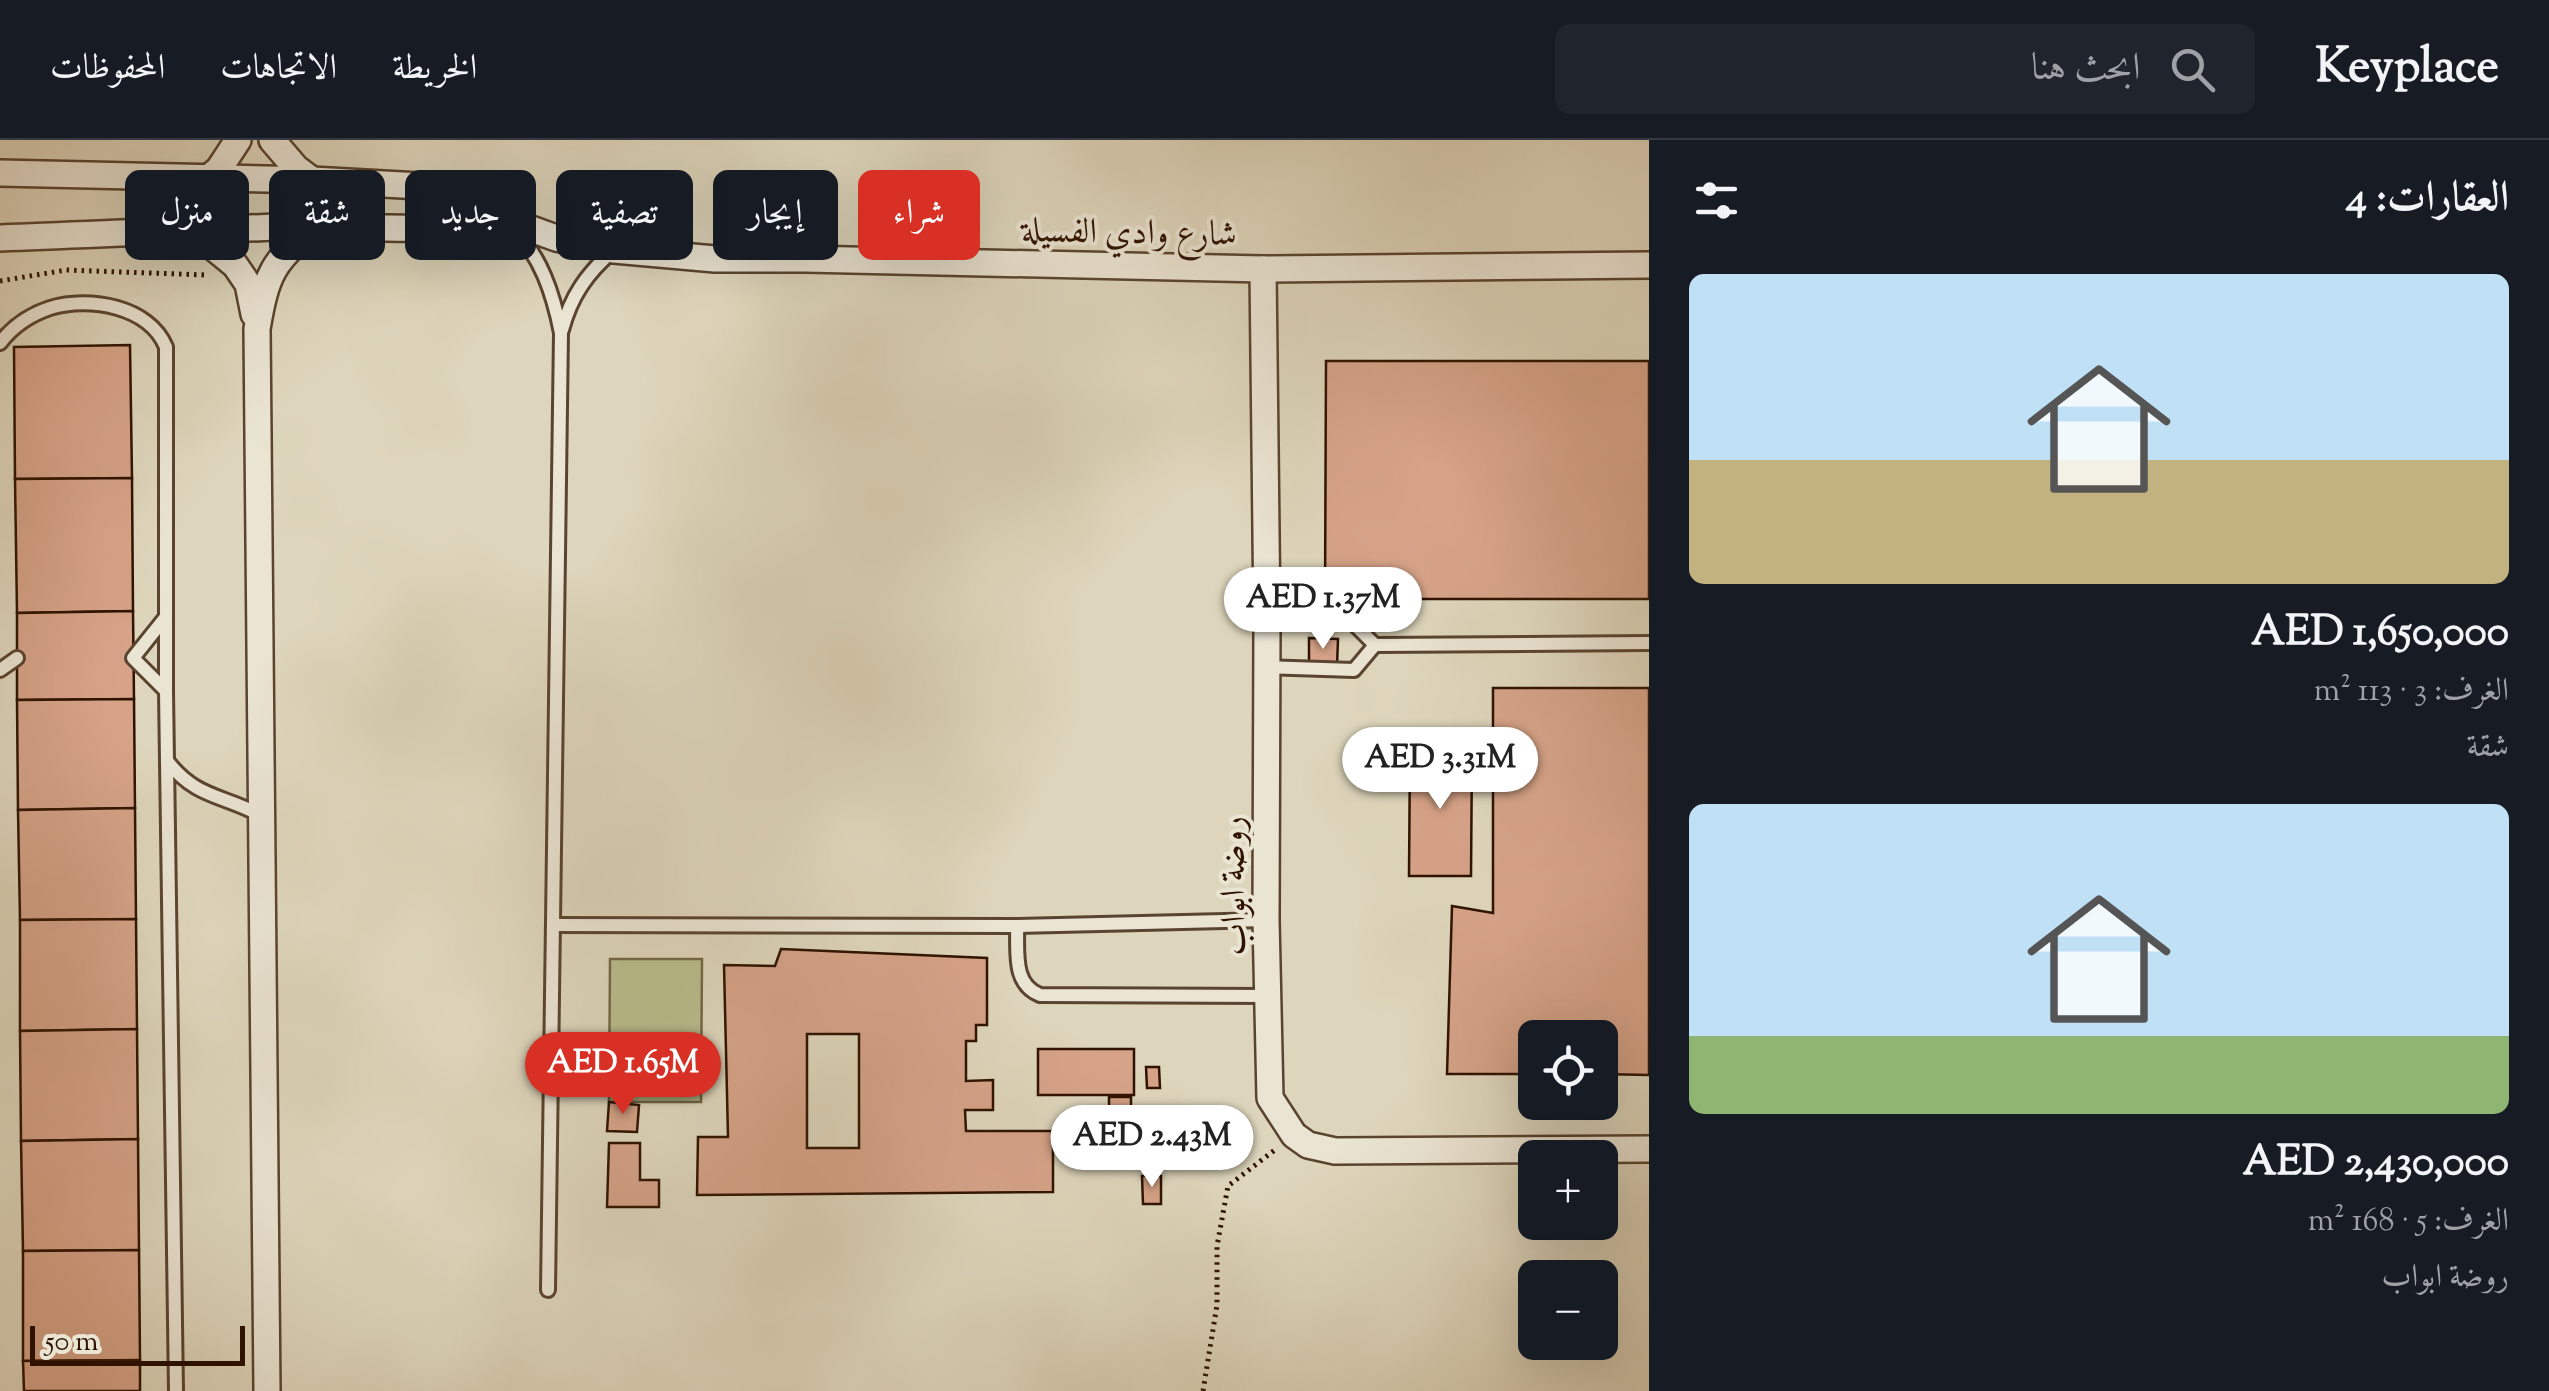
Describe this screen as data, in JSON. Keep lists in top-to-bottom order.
{
  "streets": {
    "street": ["شارع وادي الفسيلة", "روضة ابواب"]
  },
  "crossings": [
    ["شارع وادي الفسيلة", "روضة ابواب"]
  ],
  "scale_bar": "50 m",
  "page": {
    "header": "Keyplace",
    "search": "ابحث هنا",
    "nav": ["الخريطة", "الاتجاهات", "المحفوظات"],
    "heading": "العقارات: 4",
    "chip": [
      "شراء",
      "إيجار",
      "تصفية",
      "جديد",
      "شقة",
      "منزل"
    ],
    "list": [
      {
        "name": "AED 1,650,000",
        "note": "الغرف: 3 · 113 m² · شقة"
      },
      {
        "name": "AED 2,430,000",
        "note": "الغرف: 5 · 168 m² · روضة ابواب"
      }
    ],
    "price": [
      "AED 1.37M",
      "AED 3.31M",
      "AED 1.65M",
      "AED 2.43M"
    ],
    "map_buttons": ["+", "−"],
    "scale": "50 m"
  }
}
